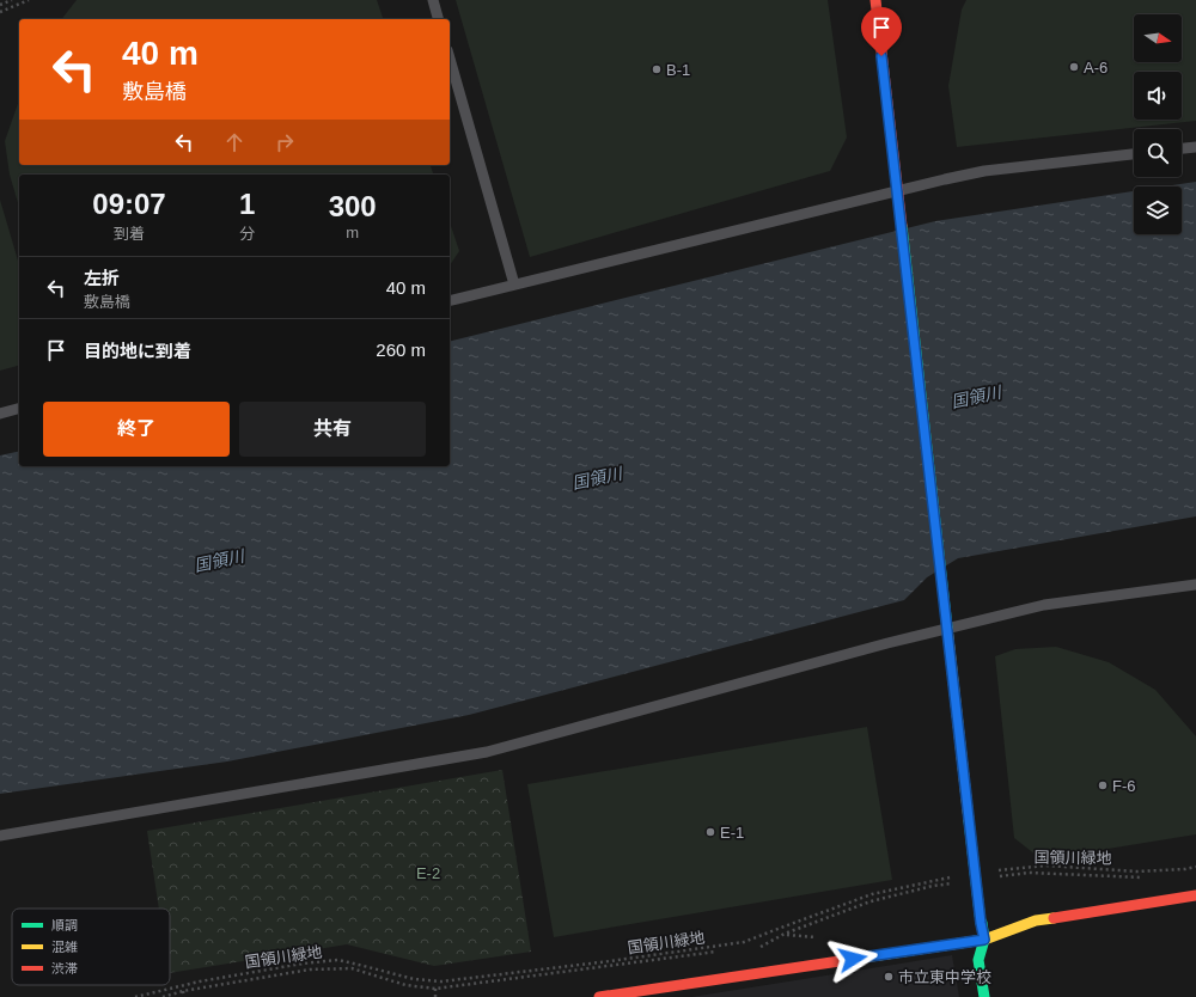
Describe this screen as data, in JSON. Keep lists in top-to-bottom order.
{
  "streets": {
    "path": ["国領川緑地"]
  },
  "water": ["国領川"],
  "parks": ["E-2"],
  "places": [
    "A-6",
    "B-1",
    "F-6",
    "E-1",
    "市立東中学校"
  ],
  "legend": ["順調", "混雑", "渋滞"],
  "north": "right",
  "page": {
    "turn": ["40 m", "敷島橋"],
    "eta": [
      "09:07",
      "到着",
      "1",
      "分",
      "300",
      "m"
    ],
    "list": [
      {
        "name": "左折",
        "note": "敷島橋",
        "value": "40 m"
      },
      {
        "name": "目的地に到着",
        "value": "260 m"
      }
    ],
    "buttons": ["終了", "共有"]
  }
}
